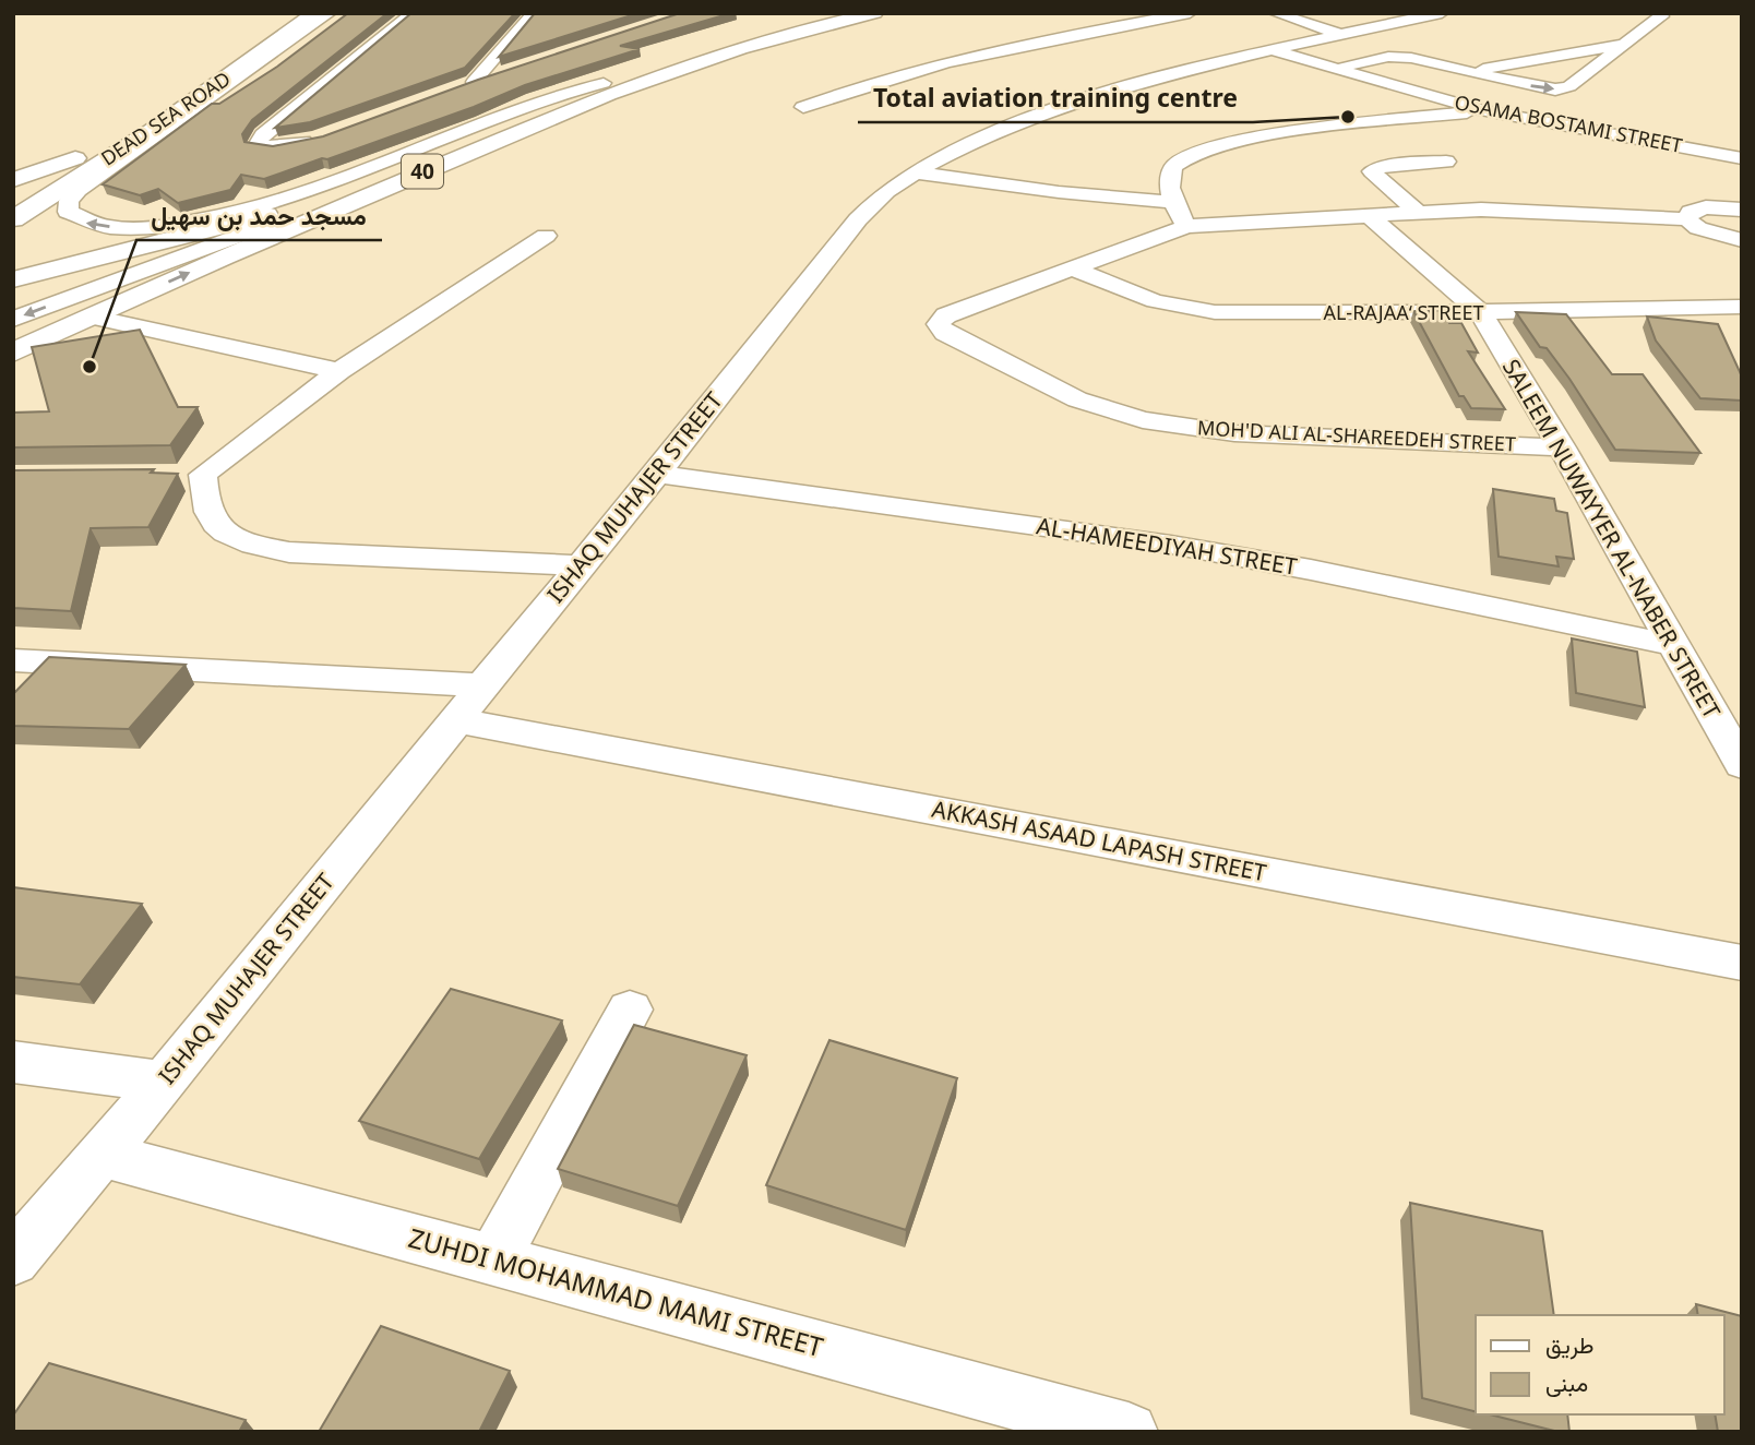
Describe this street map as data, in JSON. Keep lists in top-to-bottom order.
{
  "streets": {
    "main road": ["DEAD SEA ROAD", "40"],
    "street": [
      "OSAMA BOSTAMI STREET",
      "AL-RAJAA‘ STREET",
      "MOH'D ALI AL-SHAREEDEH STREET",
      "ISHAQ MUHAJER STREET",
      "SALEEM NUWAYYER AL-NABER STREET",
      "AL-HAMEEDIYAH STREET",
      "AKKASH ASAAD LAPASH STREET",
      "ZUHDI MOHAMMAD MAMI STREET"
    ]
  },
  "crossings": [
    ["OSAMA BOSTAMI STREET", "ISHAQ MUHAJER STREET"],
    ["AL-RAJAA‘ STREET", "MOH'D ALI AL-SHAREEDEH STREET"],
    ["AL-RAJAA‘ STREET", "SALEEM NUWAYYER AL-NABER STREET"],
    ["MOH'D ALI AL-SHAREEDEH STREET", "SALEEM NUWAYYER AL-NABER STREET"],
    ["ISHAQ MUHAJER STREET", "AL-HAMEEDIYAH STREET"],
    ["ISHAQ MUHAJER STREET", "AKKASH ASAAD LAPASH STREET"],
    ["ISHAQ MUHAJER STREET", "ZUHDI MOHAMMAD MAMI STREET"],
    ["SALEEM NUWAYYER AL-NABER STREET", "AL-HAMEEDIYAH STREET"]
  ],
  "places": ["Total aviation training centre", "مسجد حمد بن سهيل"],
  "legend": ["طريق", "مبنى"]
}
